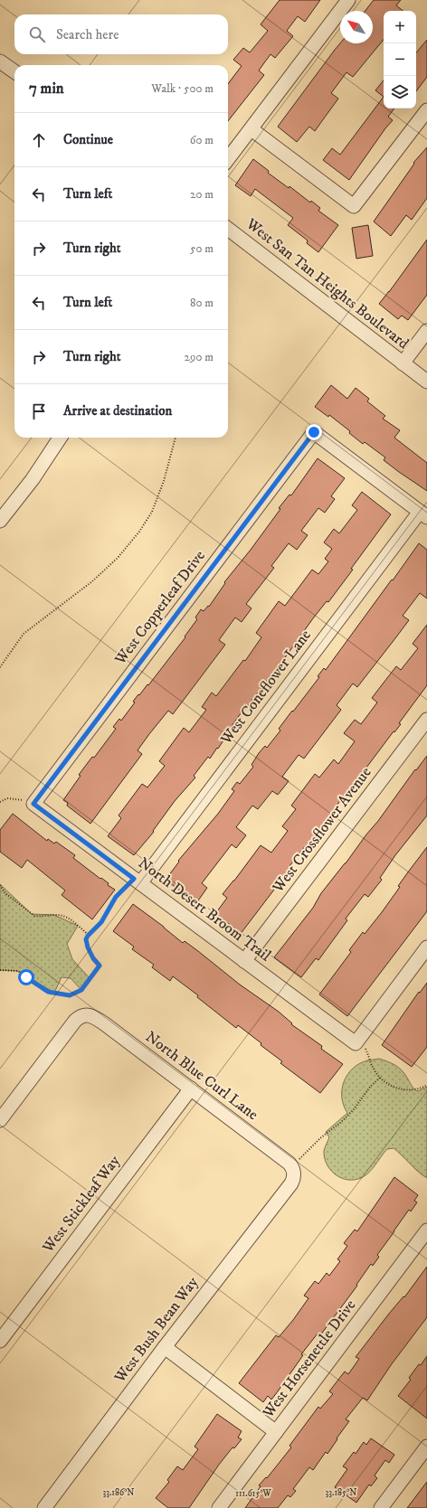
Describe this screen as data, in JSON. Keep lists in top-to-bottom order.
{
  "streets": {
    "street": [
      "West San Tan Heights Boulevard",
      "West Copperleaf Drive",
      "West Coneflower Lane",
      "West Crossflower Avenue",
      "North Desert Broom Trail",
      "North Blue Curl Lane",
      "West Stickleaf Way",
      "West Bush Bean Way",
      "West Horsenettle Drive"
    ]
  },
  "crossings": [
    ["West Copperleaf Drive", "West Coneflower Lane"],
    ["West Copperleaf Drive", "North Desert Broom Trail"],
    ["West Coneflower Lane", "North Desert Broom Trail"],
    ["West Crossflower Avenue", "North Desert Broom Trail"],
    ["North Blue Curl Lane", "West Stickleaf Way"],
    ["North Blue Curl Lane", "West Bush Bean Way"]
  ],
  "north": "top left",
  "page": {
    "map_buttons": ["+", "−"],
    "search": "Search here",
    "heading": ["7 min", "Walk · 500 m"],
    "list": [
      ["Continue", "60 m"],
      ["Turn left", "20 m"],
      ["Turn right", "50 m"],
      ["Turn left", "80 m"],
      ["Turn right", "290 m"],
      "Arrive at destination"
    ]
  },
  "coordinates": ["33.186°N", "33.185°N", "111.615°W"]
}
